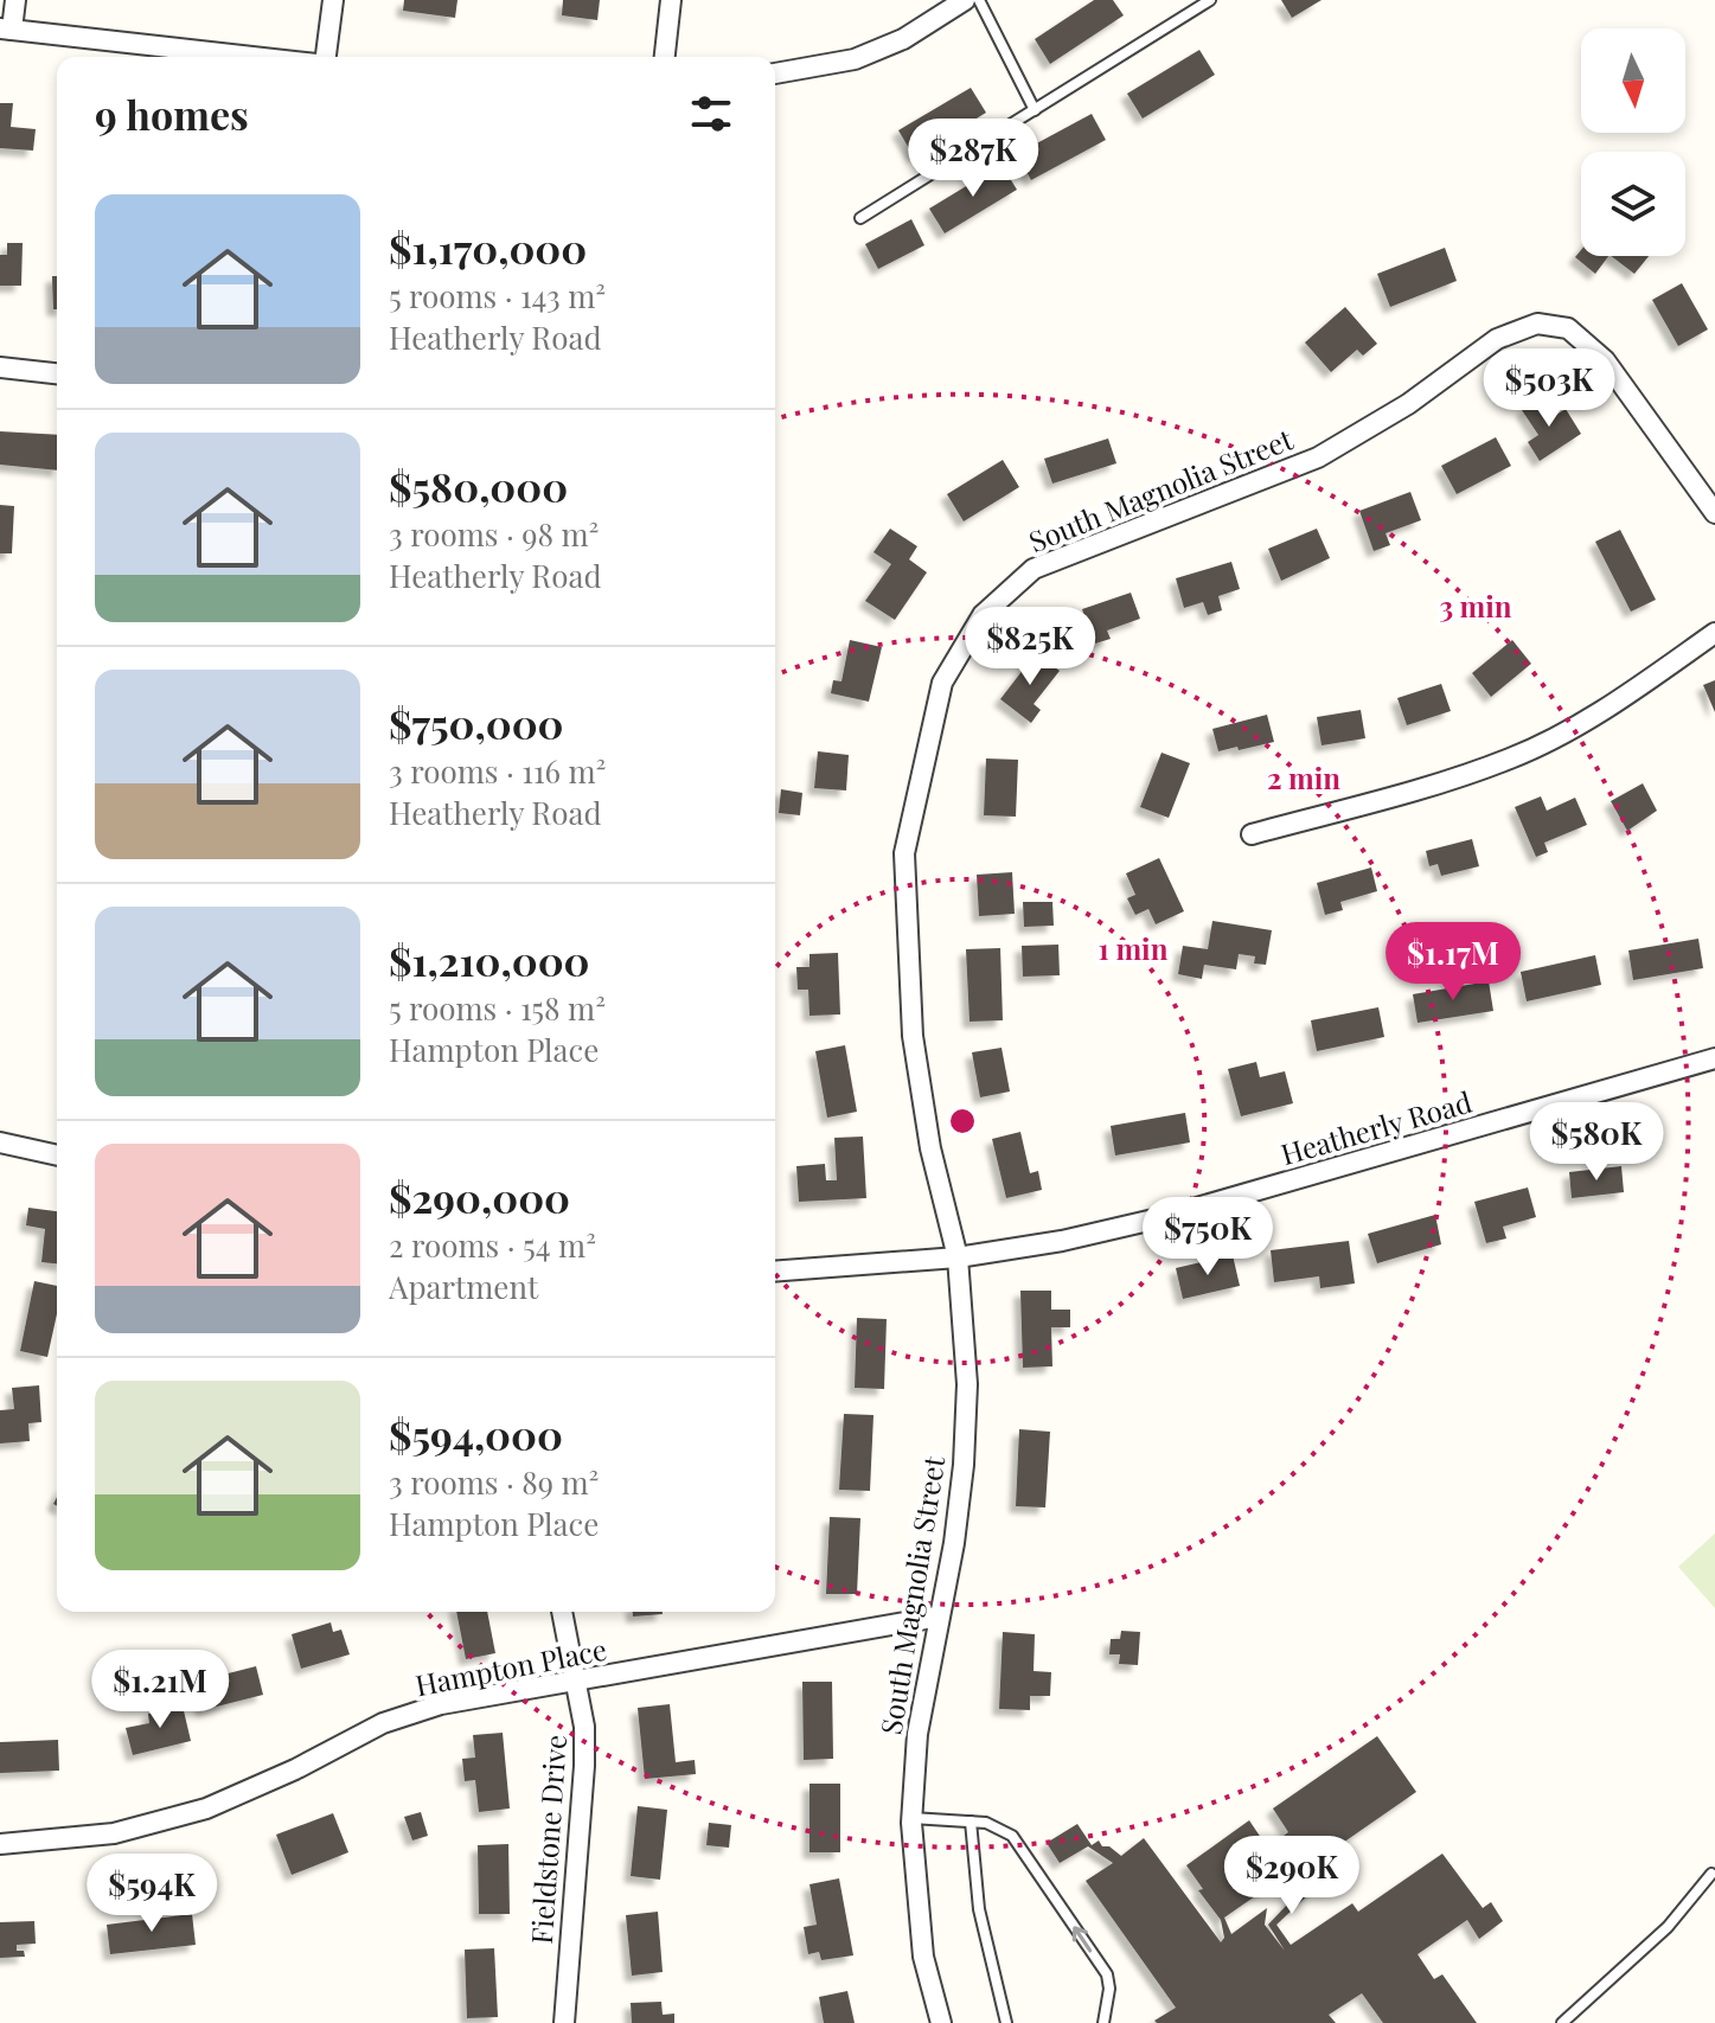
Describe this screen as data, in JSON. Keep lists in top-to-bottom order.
{
  "streets": {
    "street": [
      "South Magnolia Street",
      "Heatherly Road",
      "Hampton Place",
      "Fieldstone Drive"
    ]
  },
  "crossings": [
    ["South Magnolia Street", "Heatherly Road"],
    ["South Magnolia Street", "Hampton Place"],
    ["Hampton Place", "Fieldstone Drive"]
  ],
  "north": "bottom",
  "page": {
    "heading": "9 homes",
    "price": [
      "$287K",
      "$503K",
      "$825K",
      "$1.17M",
      "$580K",
      "$750K",
      "$1.21M",
      "$290K",
      "$594K"
    ],
    "list": [
      {
        "name": "$1,170,000",
        "note": "5 rooms · 143 m² · Heatherly Road"
      },
      {
        "name": "$580,000",
        "note": "3 rooms · 98 m² · Heatherly Road"
      },
      {
        "name": "$750,000",
        "note": "3 rooms · 116 m² · Heatherly Road"
      },
      {
        "name": "$1,210,000",
        "note": "5 rooms · 158 m² · Hampton Place"
      },
      {
        "name": "$290,000",
        "note": "2 rooms · 54 m² · Apartment"
      },
      {
        "name": "$594,000",
        "note": "3 rooms · 89 m² · Hampton Place"
      }
    ]
  },
  "rings": ["3 min", "2 min", "1 min"]
}
